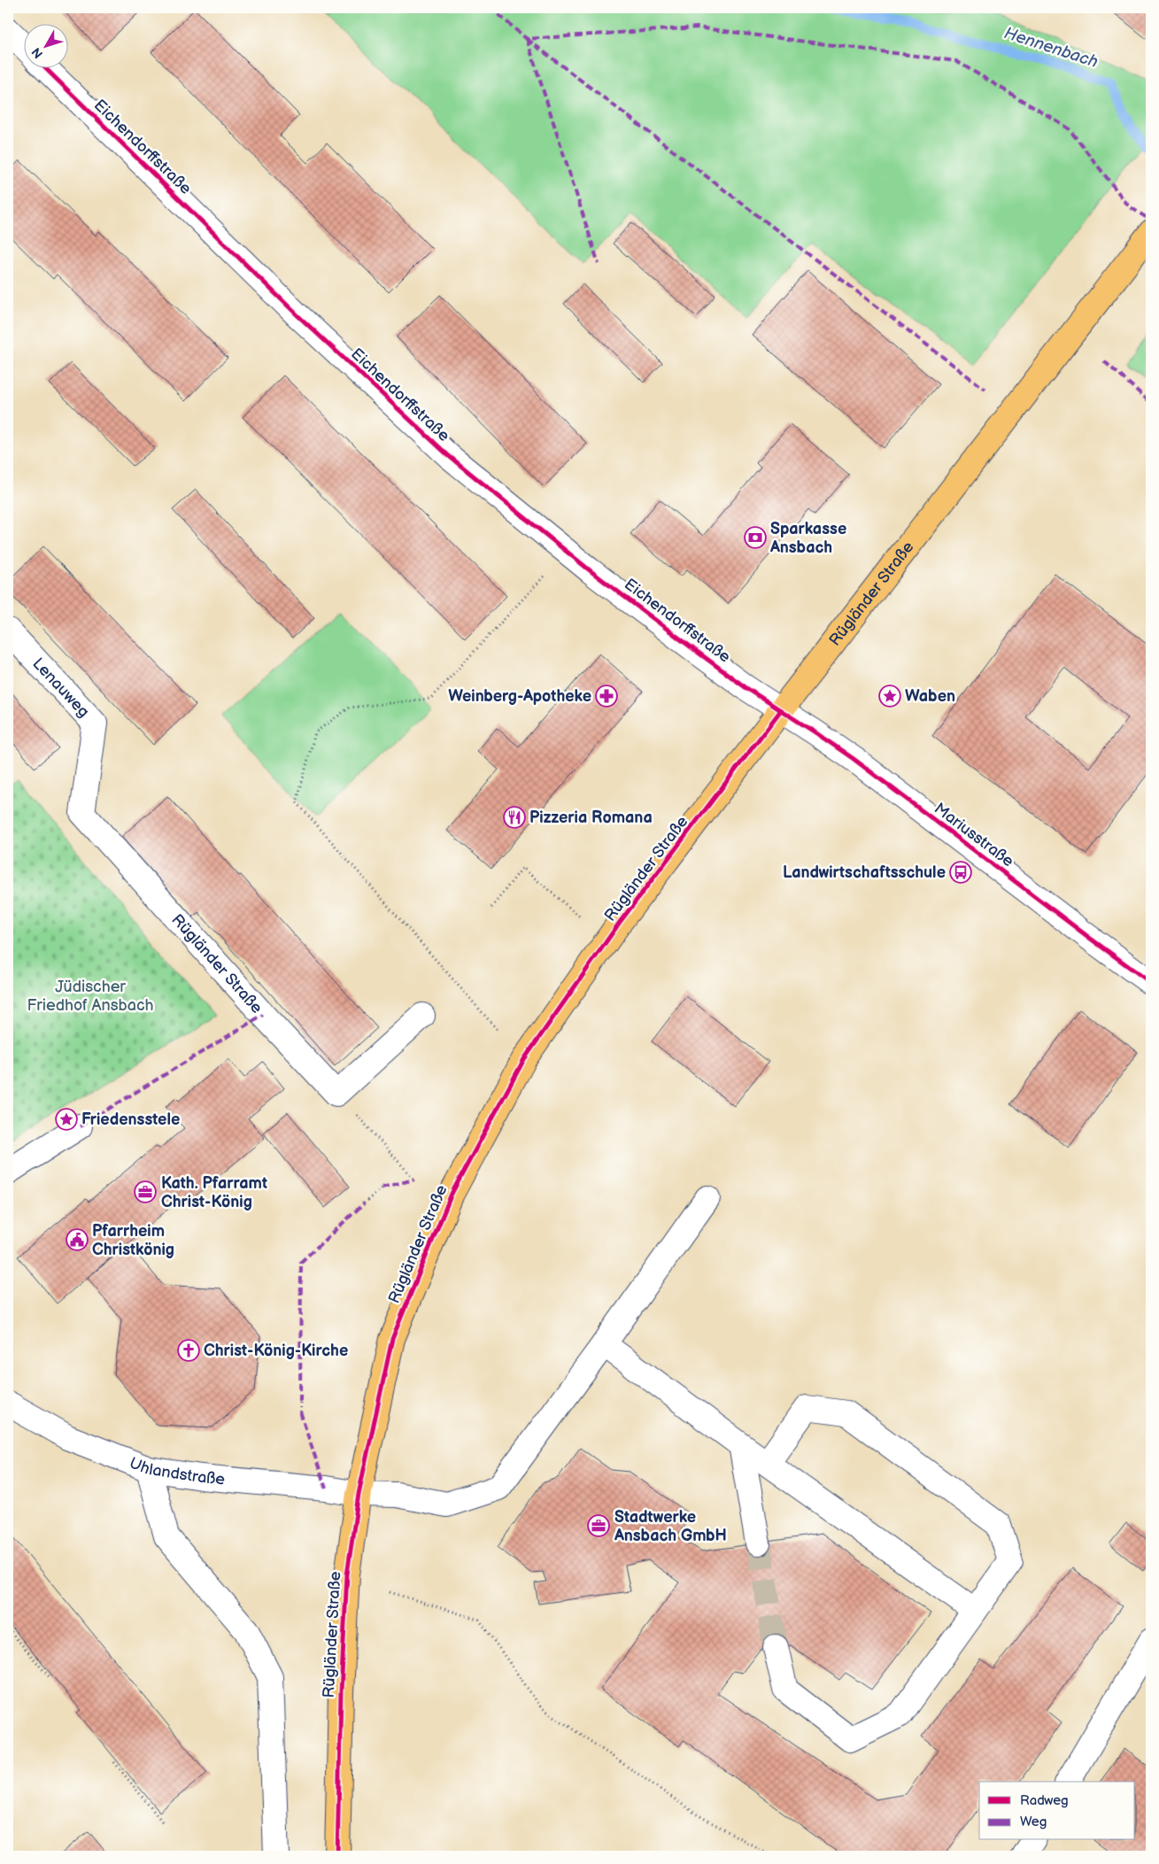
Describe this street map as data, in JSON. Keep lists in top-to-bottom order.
{
  "streets": {
    "main road": ["Rügländer Straße"],
    "street": [
      "Eichendorffstraße",
      "Lenauweg",
      "Mariusstraße",
      "Uhlandstraße"
    ]
  },
  "crossings": [
    ["Eichendorffstraße", "Rügländer Straße"],
    ["Eichendorffstraße", "Mariusstraße"],
    ["Rügländer Straße", "Lenauweg"],
    ["Rügländer Straße", "Mariusstraße"],
    ["Rügländer Straße", "Uhlandstraße"]
  ],
  "water": ["Hennenbach"],
  "parks": ["Jüdischer Friedhof Ansbach"],
  "places": {
    "bank": ["Sparkasse Ansbach"],
    "pharmacy": ["Weinberg-Apotheke"],
    "place": ["Waben", "Friedensstele"],
    "restaurant": ["Pizzeria Romana"],
    "bus stop": ["Landwirtschaftsschule"],
    "office": ["Kath. Pfarramt Christ-König", "Stadtwerke Ansbach GmbH"],
    "public building": ["Pfarrheim Christkönig"],
    "church": ["Christ-König-Kirche"]
  },
  "legend": ["Radweg", "Weg"],
  "north": "bottom left"
}
